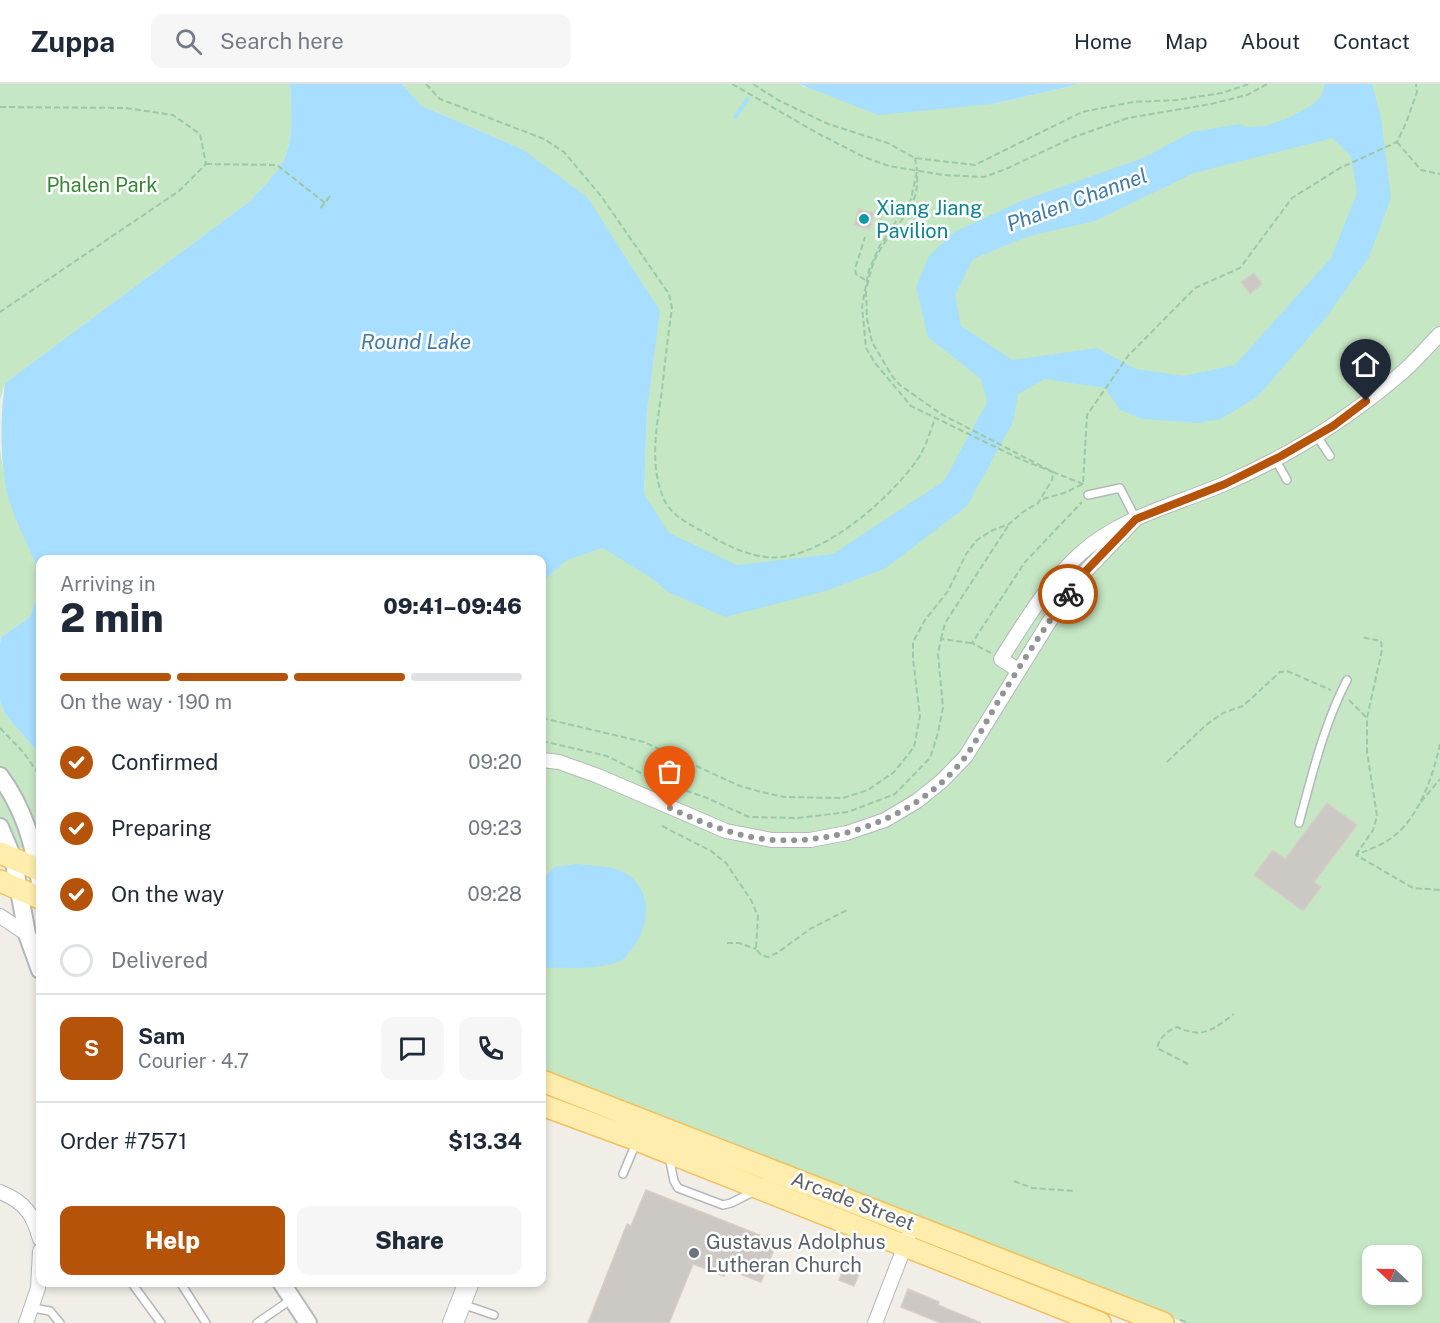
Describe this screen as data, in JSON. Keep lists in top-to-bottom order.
{
  "streets": {
    "main road": ["Arcade Street"]
  },
  "water": ["Phalen Channel", "Round Lake"],
  "parks": ["Phalen Park"],
  "places": ["Xiang Jiang Pavilion", "Gustavus Adolphus Lutheran Church"],
  "north": "left",
  "page": {
    "header": "Zuppa",
    "search": "Search here",
    "nav": [
      "Home",
      "Map",
      "About",
      "Contact"
    ],
    "heading": ["2 min", "Arriving in", "09:41–09:46"],
    "panel": [
      "Sam",
      "Courier · 4.7",
      "Order #7571",
      "$13.34"
    ],
    "bar": "On the way · 190 m",
    "list": [
      ["Confirmed", "09:20"],
      ["Preparing", "09:23"],
      ["On the way", "09:28"],
      "Delivered"
    ],
    "round": "S",
    "buttons": ["Help", "Share"]
  }
}
